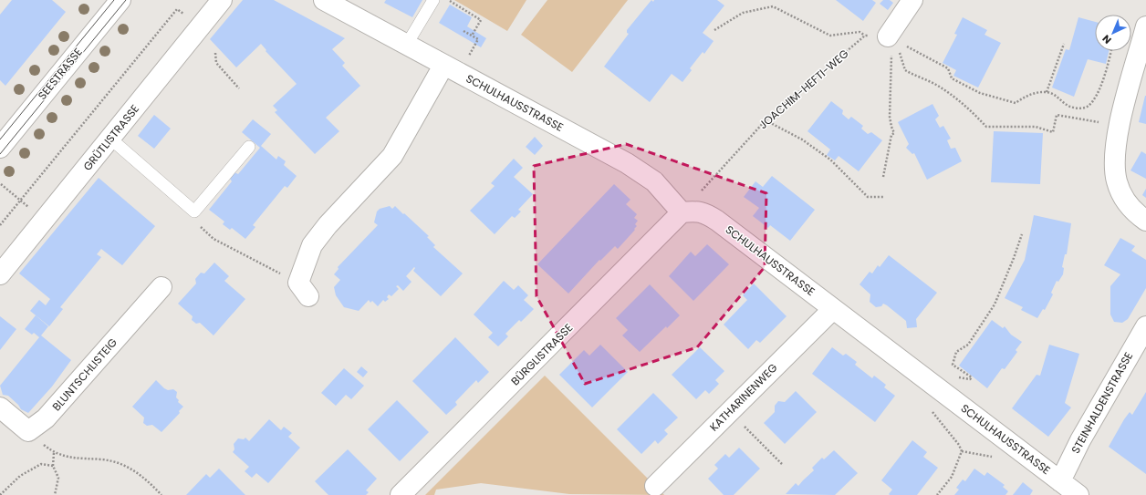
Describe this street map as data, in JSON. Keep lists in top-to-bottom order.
{
  "streets": {
    "street": [
      "SEESTRASSE",
      "SCHULHAUSSTRASSE",
      "GRÜTLISTRASSE",
      "BÜRGLISTRASSE",
      "BLUNTSCHLISTEIG",
      "KATHARINENWEG",
      "STEINHALDENSTRASSE"
    ],
    "path": ["JOACHIM-HEFTI-WEG"]
  },
  "crossings": [
    ["SCHULHAUSSTRASSE", "BÜRGLISTRASSE"],
    ["SCHULHAUSSTRASSE", "KATHARINENWEG"],
    ["SCHULHAUSSTRASSE", "STEINHALDENSTRASSE"]
  ],
  "north": "bottom left"
}
